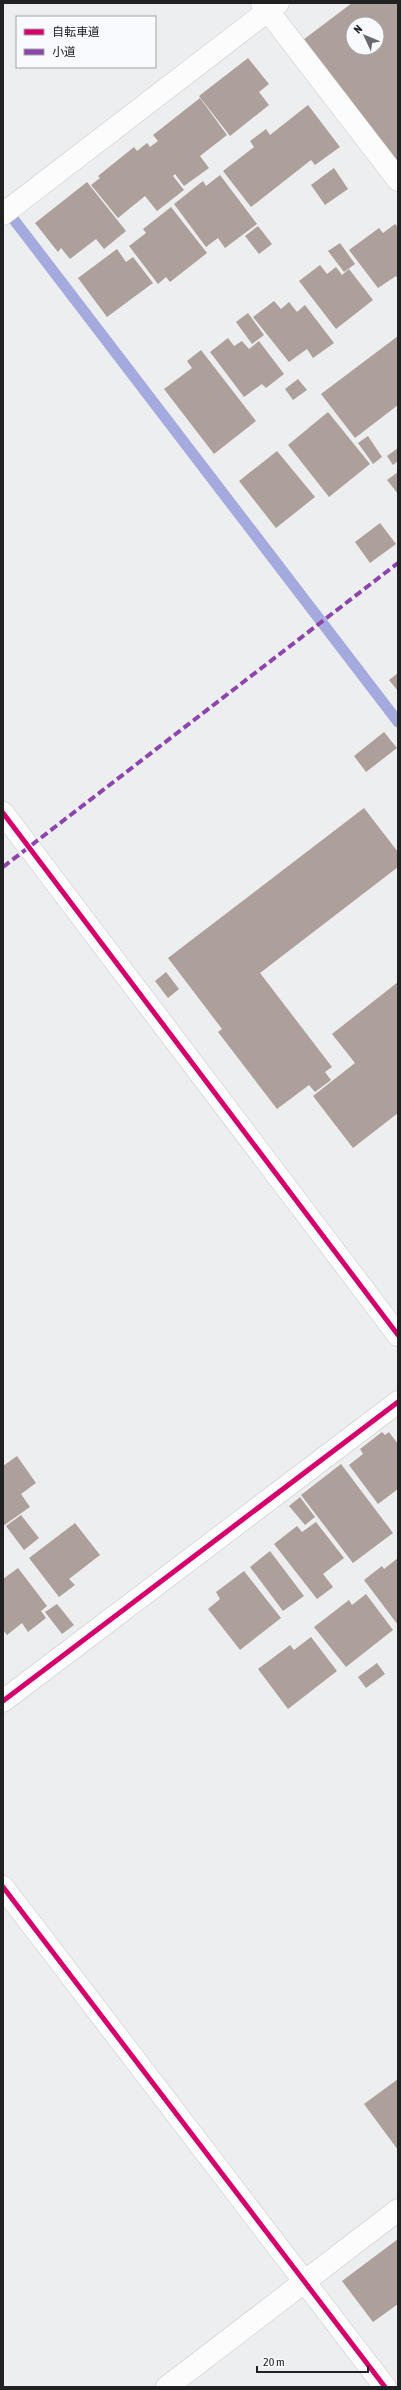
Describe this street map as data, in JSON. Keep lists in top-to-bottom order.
{
  "legend": ["自転車道", "小道"],
  "scale_bar": "20 m",
  "north": "top left"
}
